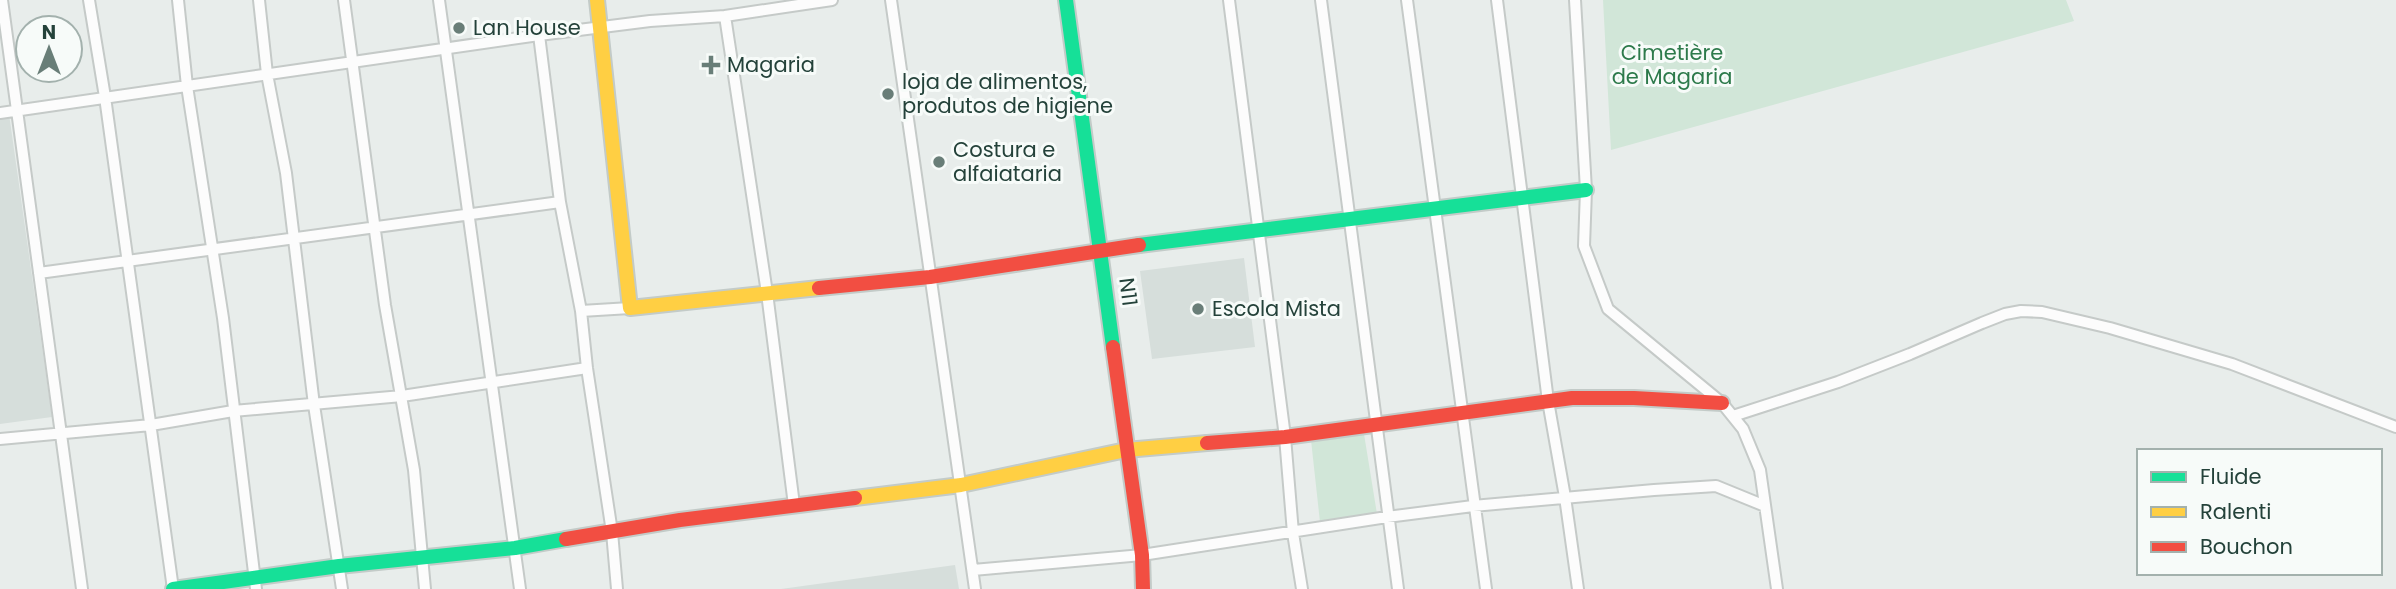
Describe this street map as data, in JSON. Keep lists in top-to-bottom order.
{
  "streets": {
    "street": ["N11"]
  },
  "parks": ["Cimetière de Magaria"],
  "places": {
    "other": [
      "Lan House",
      "loja de alimentos, produtos de higiene",
      "Costura e alfaiataria",
      "Escola Mista"
    ],
    "health": ["Magaria"]
  },
  "legend": ["Fluide", "Ralenti", "Bouchon"],
  "north": "top"
}
